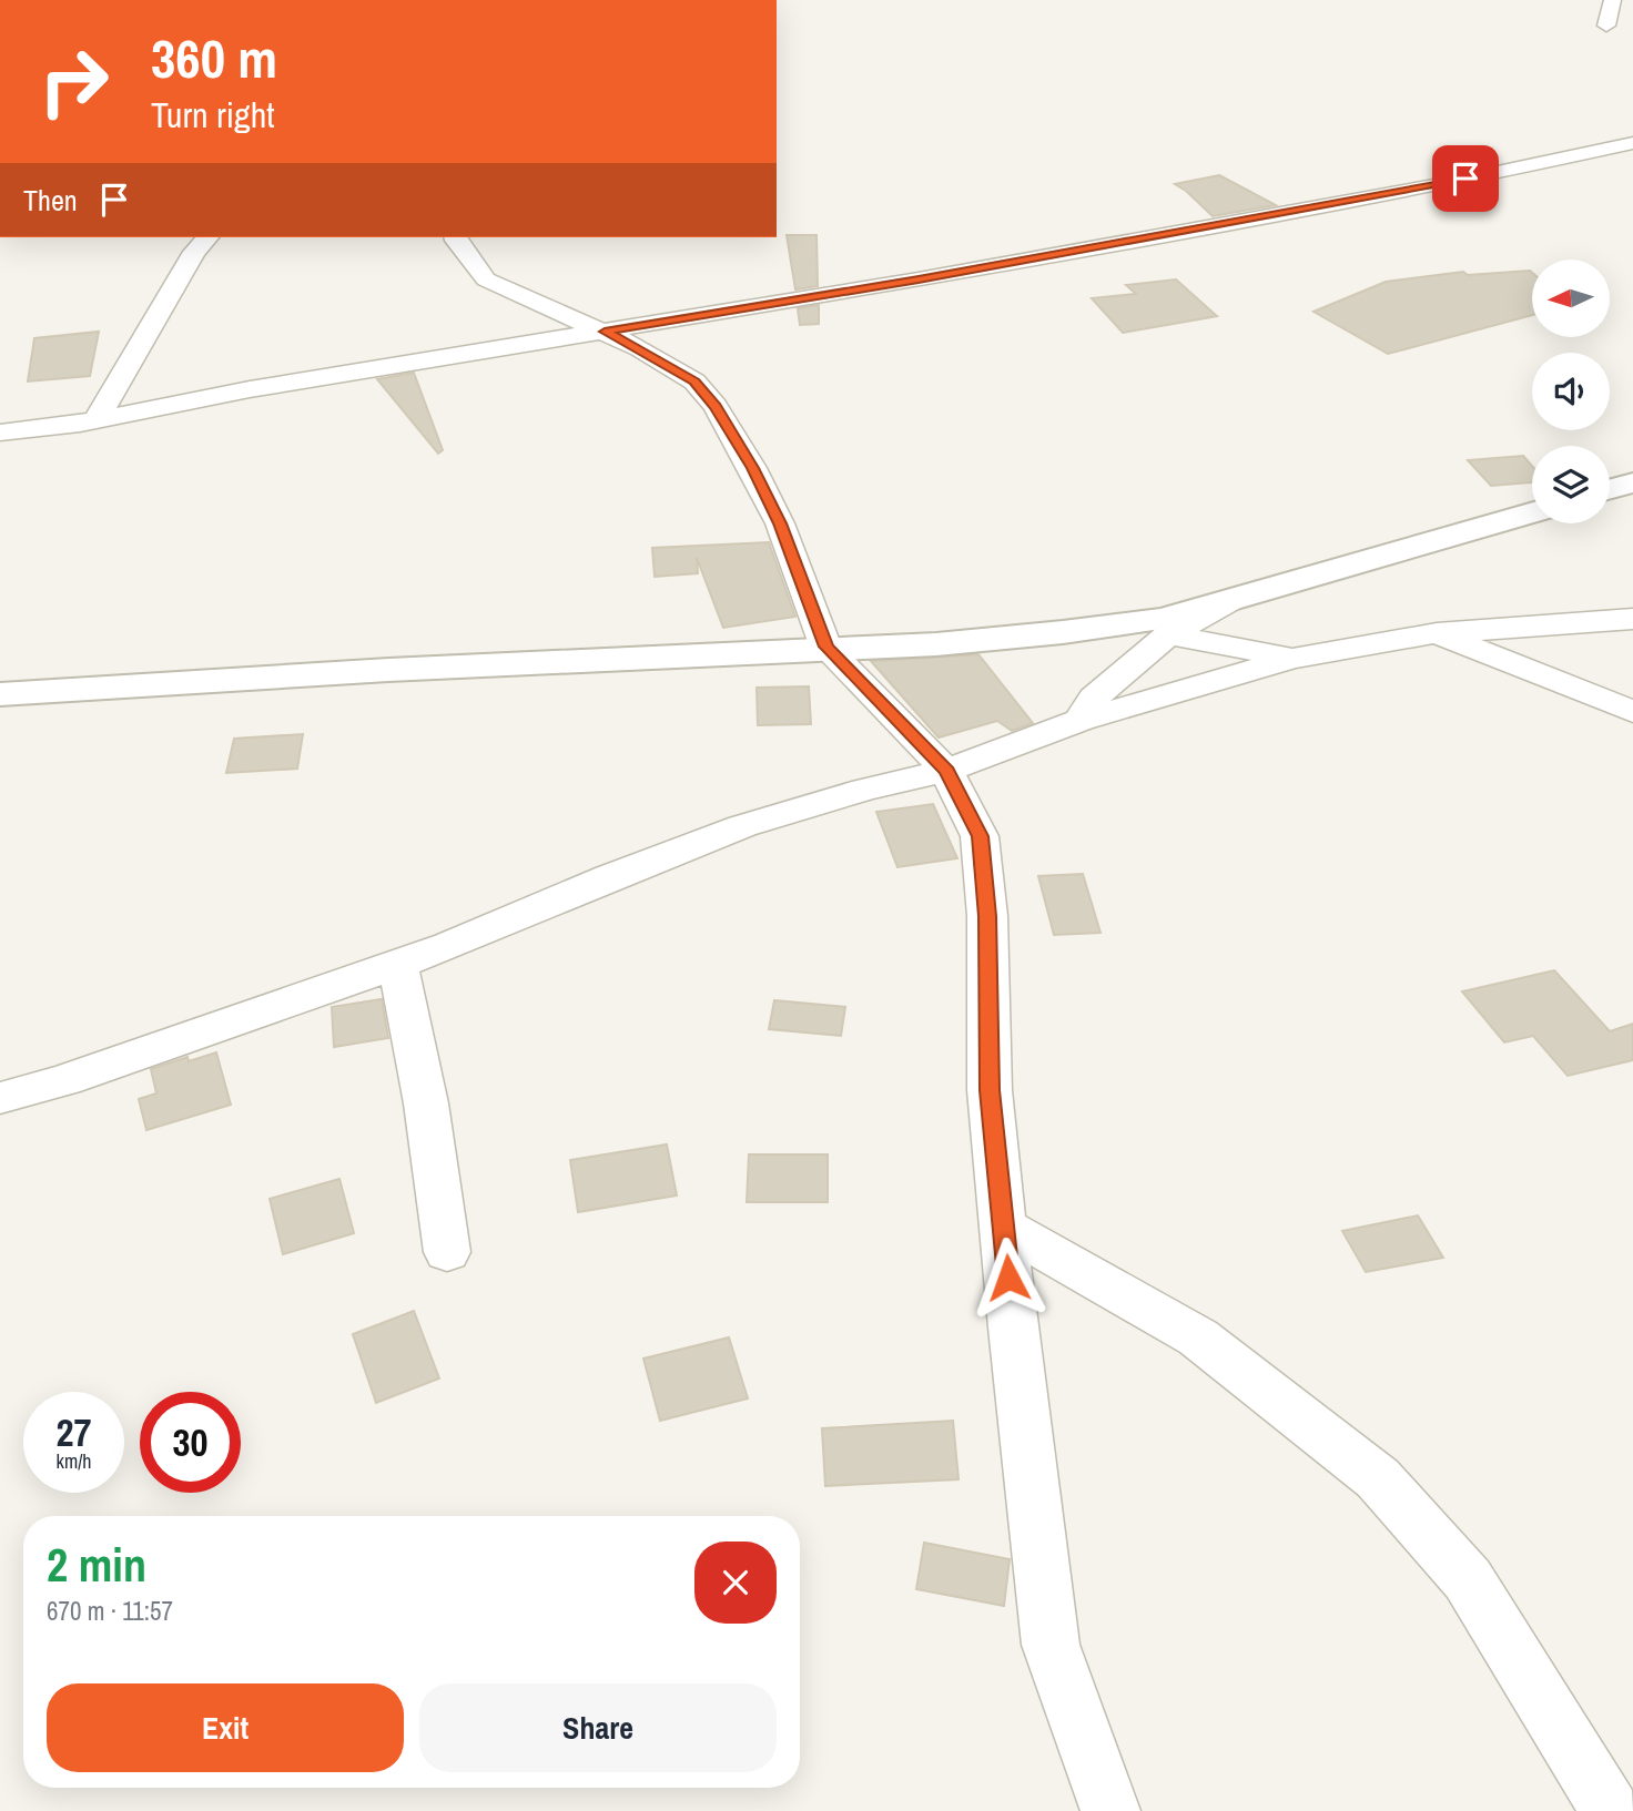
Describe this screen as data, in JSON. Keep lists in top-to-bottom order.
{
  "north": "left",
  "page": {
    "turn": ["360 m", "Turn right"],
    "then": "Then",
    "speed": "27 km/h",
    "limit": "30",
    "heading": ["2 min", "670 m · 11:57"],
    "buttons": ["Exit", "Share"]
  }
}
